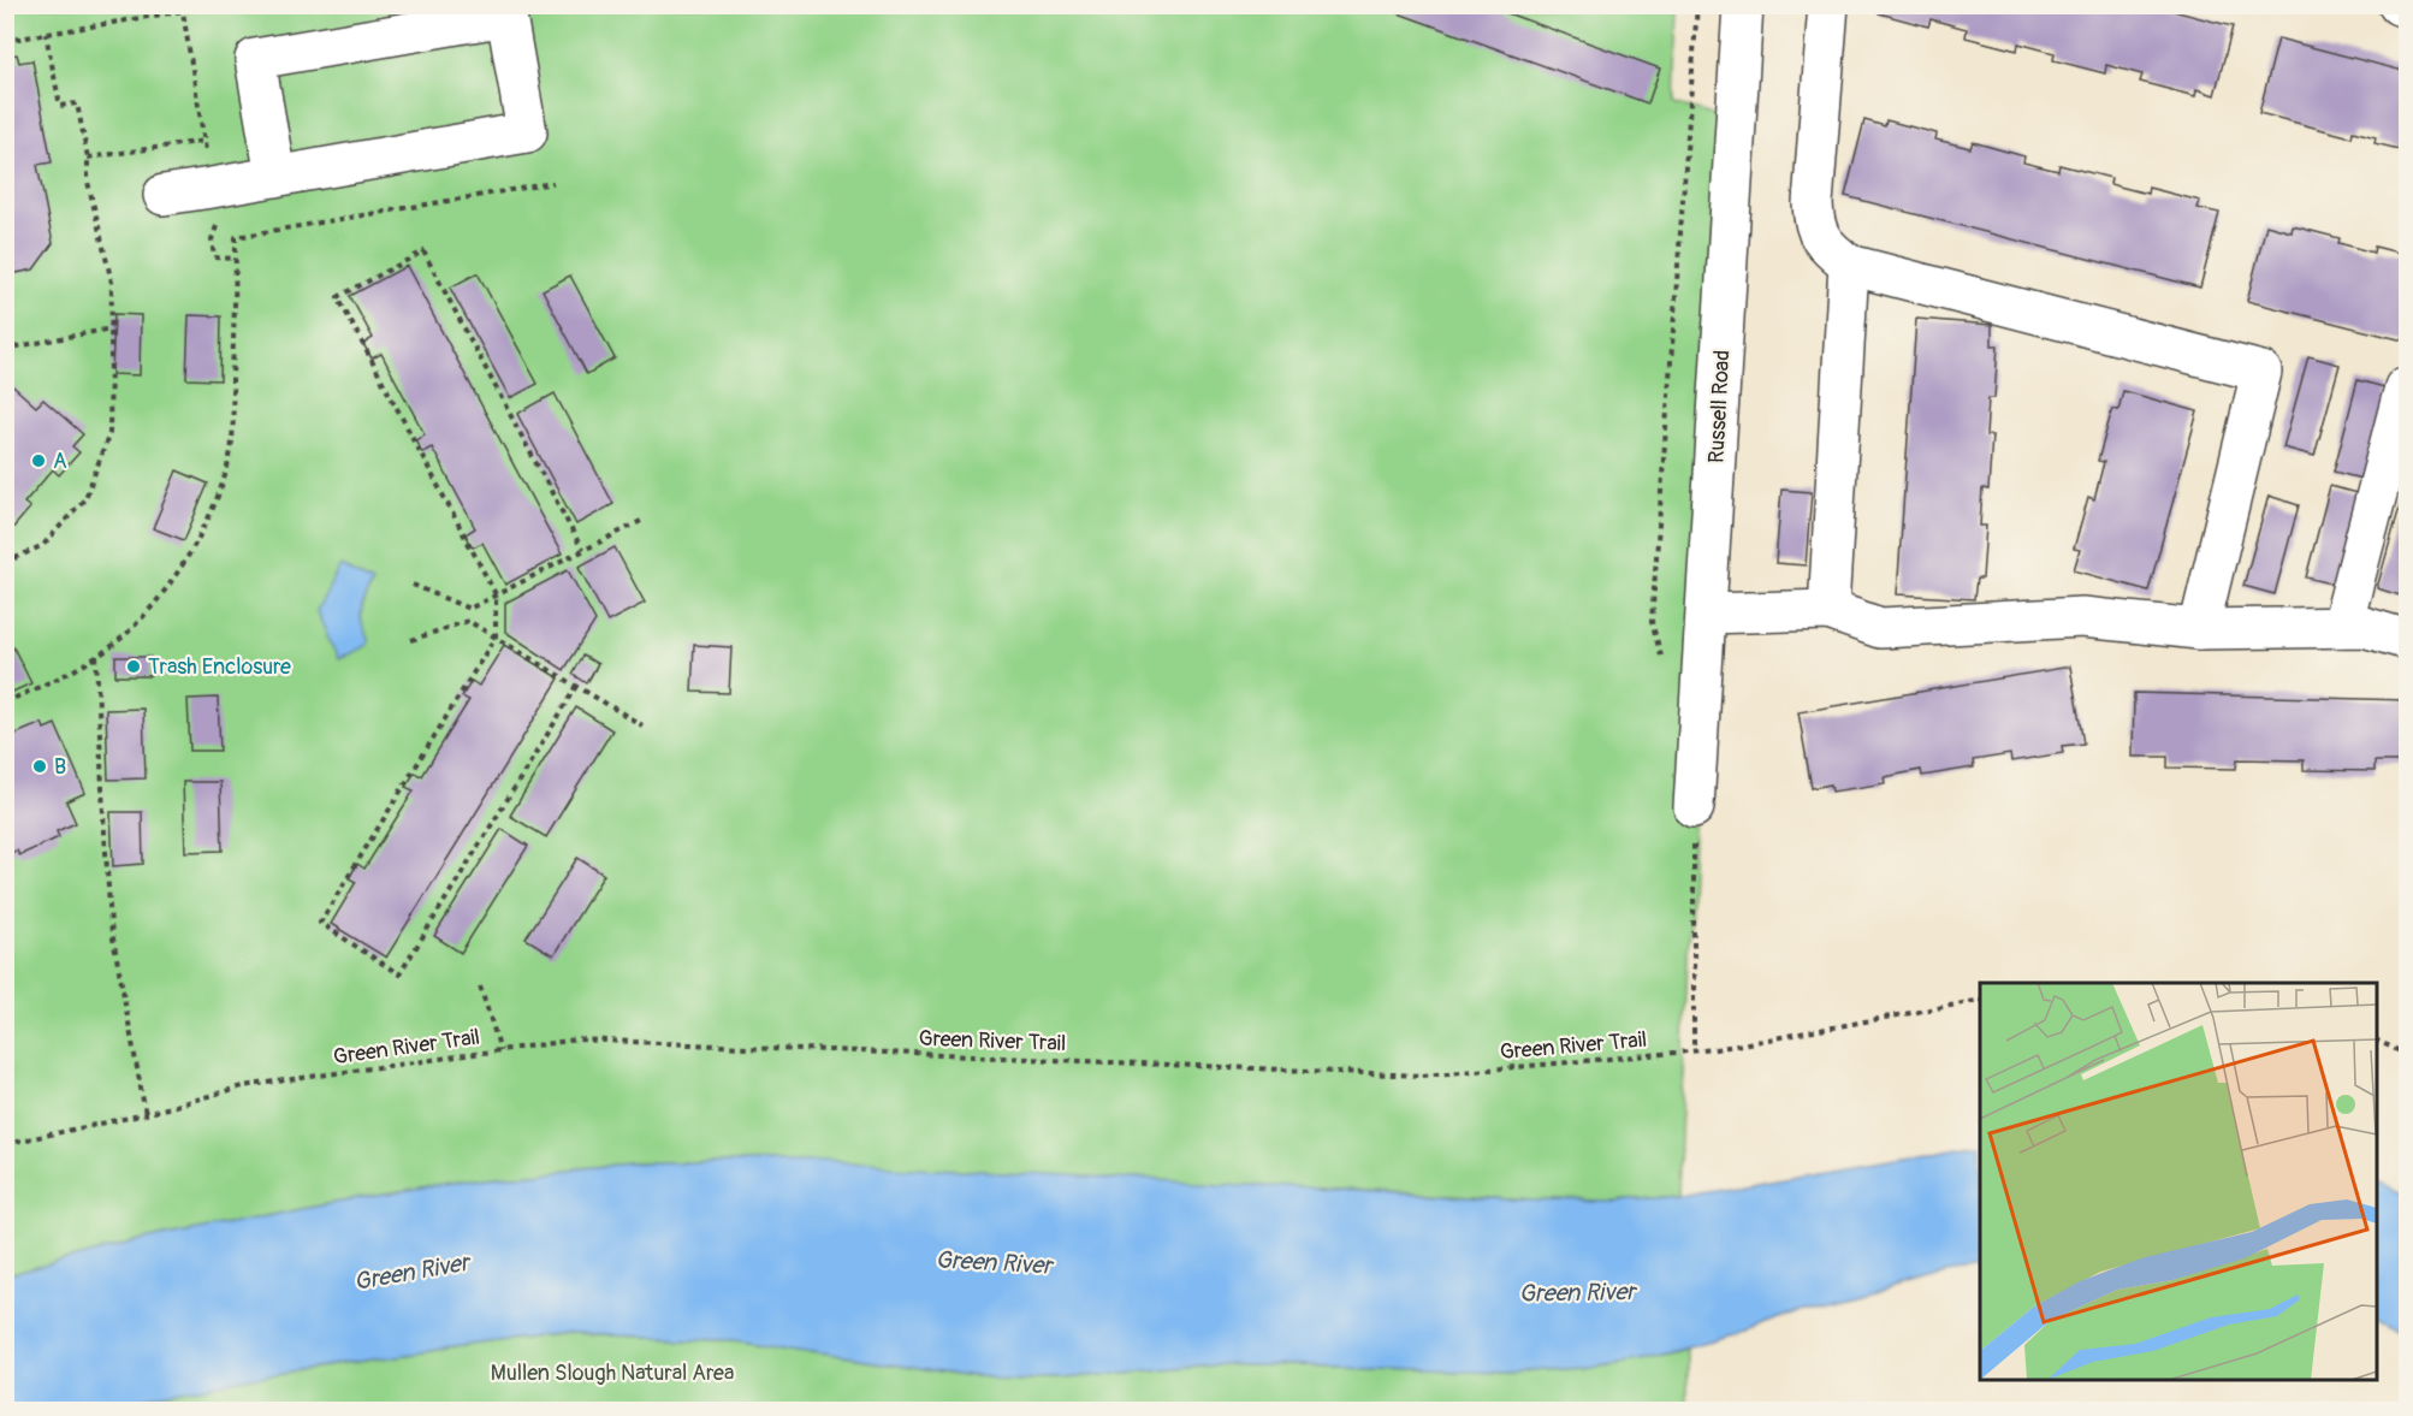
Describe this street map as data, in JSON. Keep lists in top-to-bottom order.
{
  "streets": {
    "street": ["Russell Road"],
    "path": ["Green River Trail"]
  },
  "water": ["Green River"],
  "parks": ["Mullen Slough Natural Area"],
  "places": ["A", "Trash Enclosure", "B"]
}
